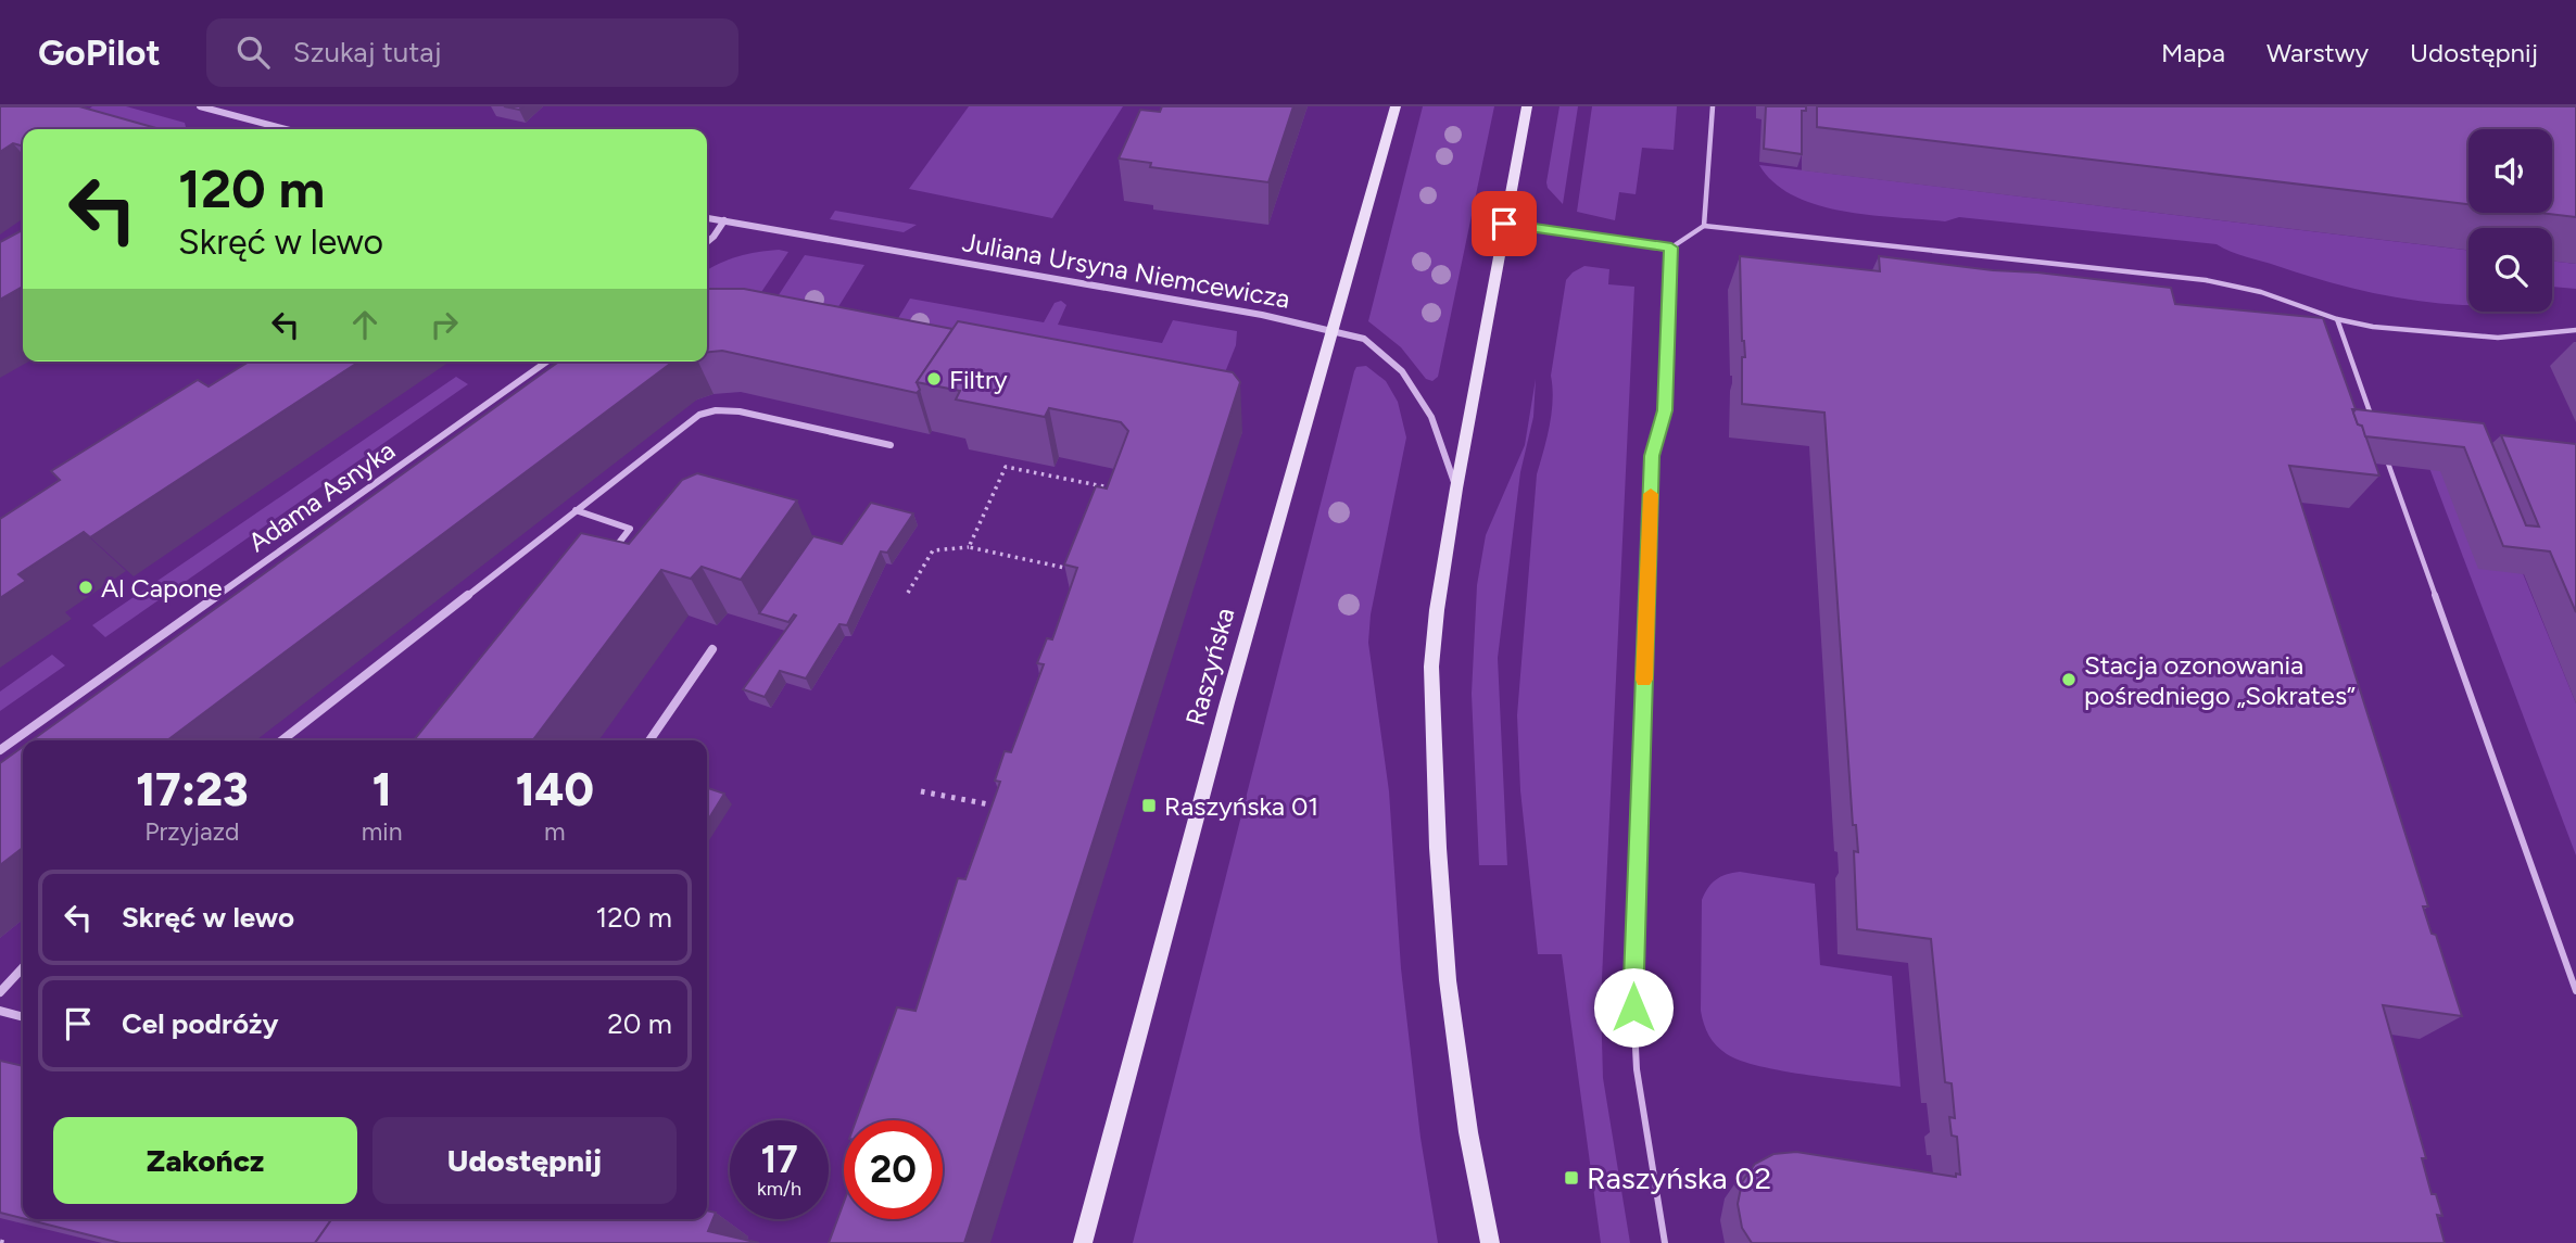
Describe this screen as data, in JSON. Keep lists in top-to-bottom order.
{
  "streets": {
    "main road": ["Raszyńska"],
    "street": ["Juliana Ursyna Niemcewicza", "Adama Asnyka"]
  },
  "crossings": [
    ["Juliana Ursyna Niemcewicza", "Raszyńska"]
  ],
  "places": {
    "other": ["Filtry", "Al Capone", "Stacja ozonowania pośredniego „Sokrates”"],
    "transit": ["Raszyńska 01", "Raszyńska 02"]
  },
  "page": {
    "header": "GoPilot",
    "search": "Szukaj tutaj",
    "nav": ["Mapa", "Warstwy", "Udostępnij"],
    "turn": ["120 m", "Skręć w lewo"],
    "eta": [
      "17:23",
      "Przyjazd",
      "1",
      "min",
      "140",
      "m"
    ],
    "list": [
      {
        "name": "Skręć w lewo",
        "value": "120 m"
      },
      {
        "name": "Cel podróży",
        "value": "20 m"
      }
    ],
    "buttons": ["Zakończ", "Udostępnij"],
    "speed": "17 km/h",
    "limit": "20"
  }
}
